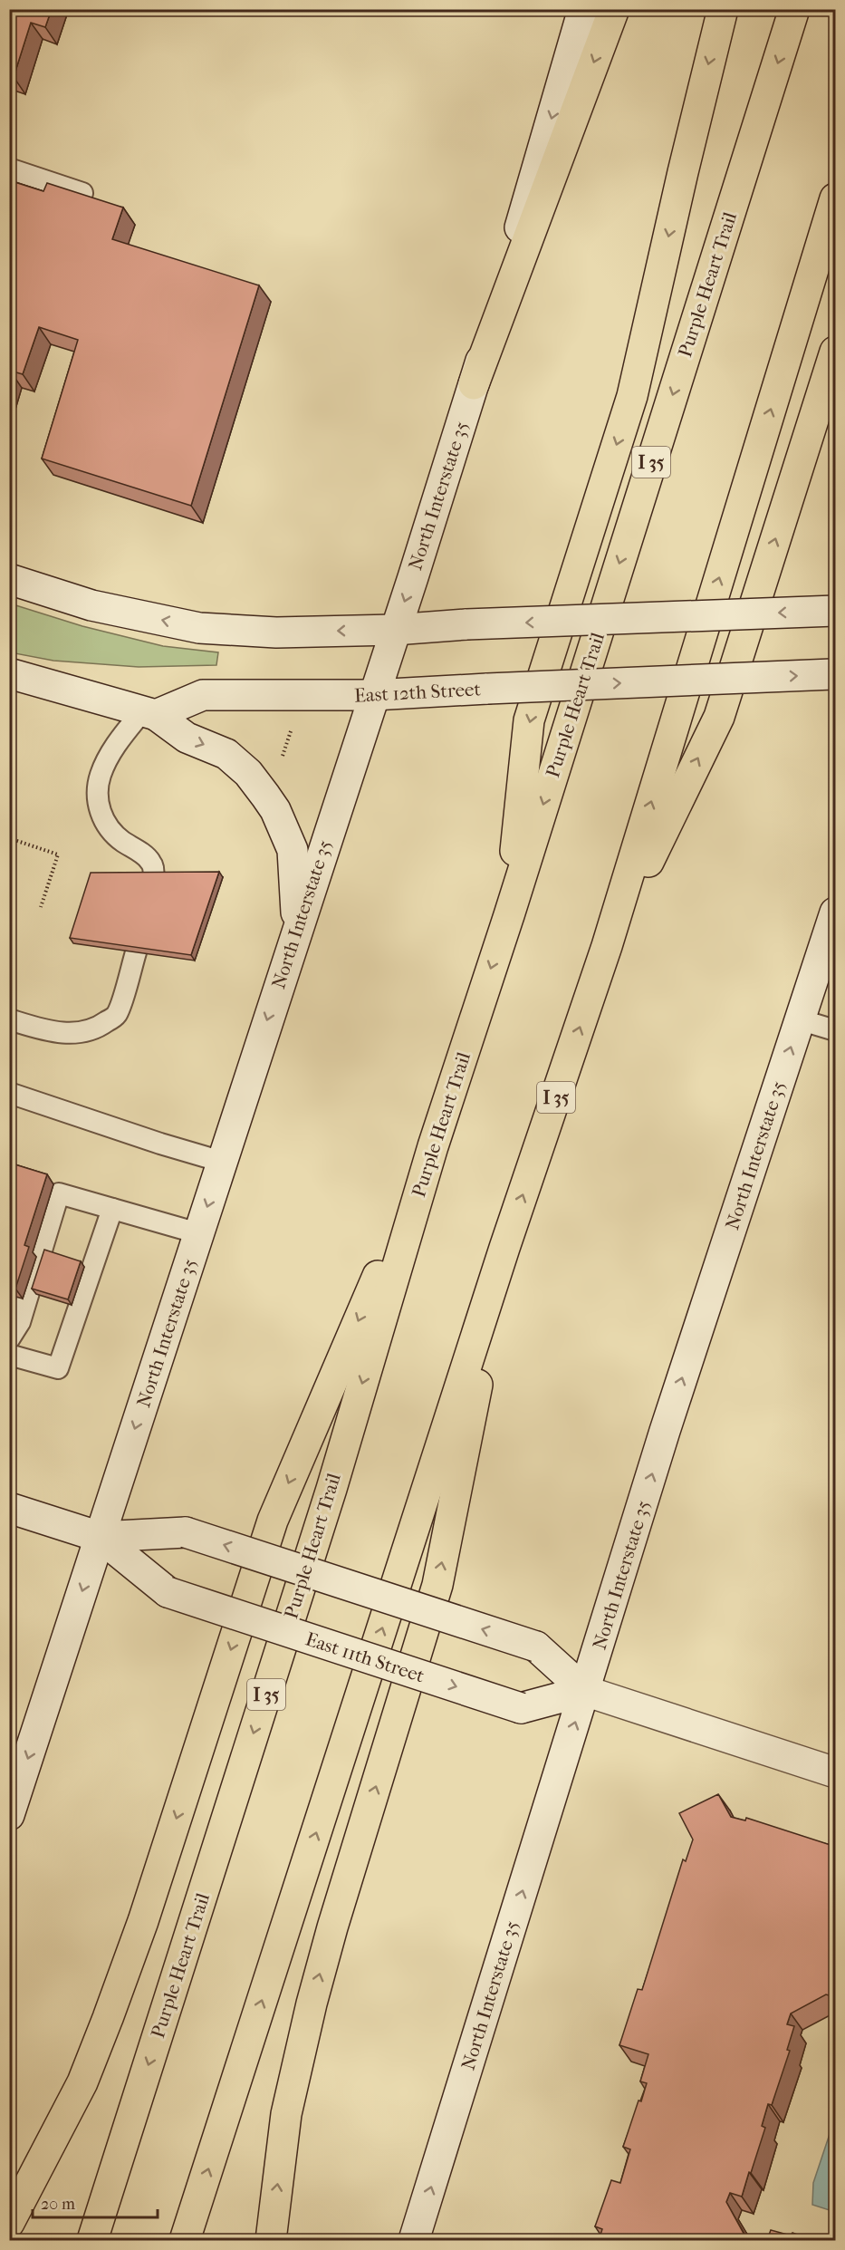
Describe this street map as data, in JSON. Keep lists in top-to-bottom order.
{
  "streets": {
    "highway": ["Purple Heart Trail", "I 35"],
    "main road": ["North Interstate 35", "East 12th Street", "East 11th Street"]
  },
  "crossings": [
    ["North Interstate 35", "East 12th Street"],
    ["North Interstate 35", "East 11th Street"]
  ],
  "scale_bar": "20 m"
}
